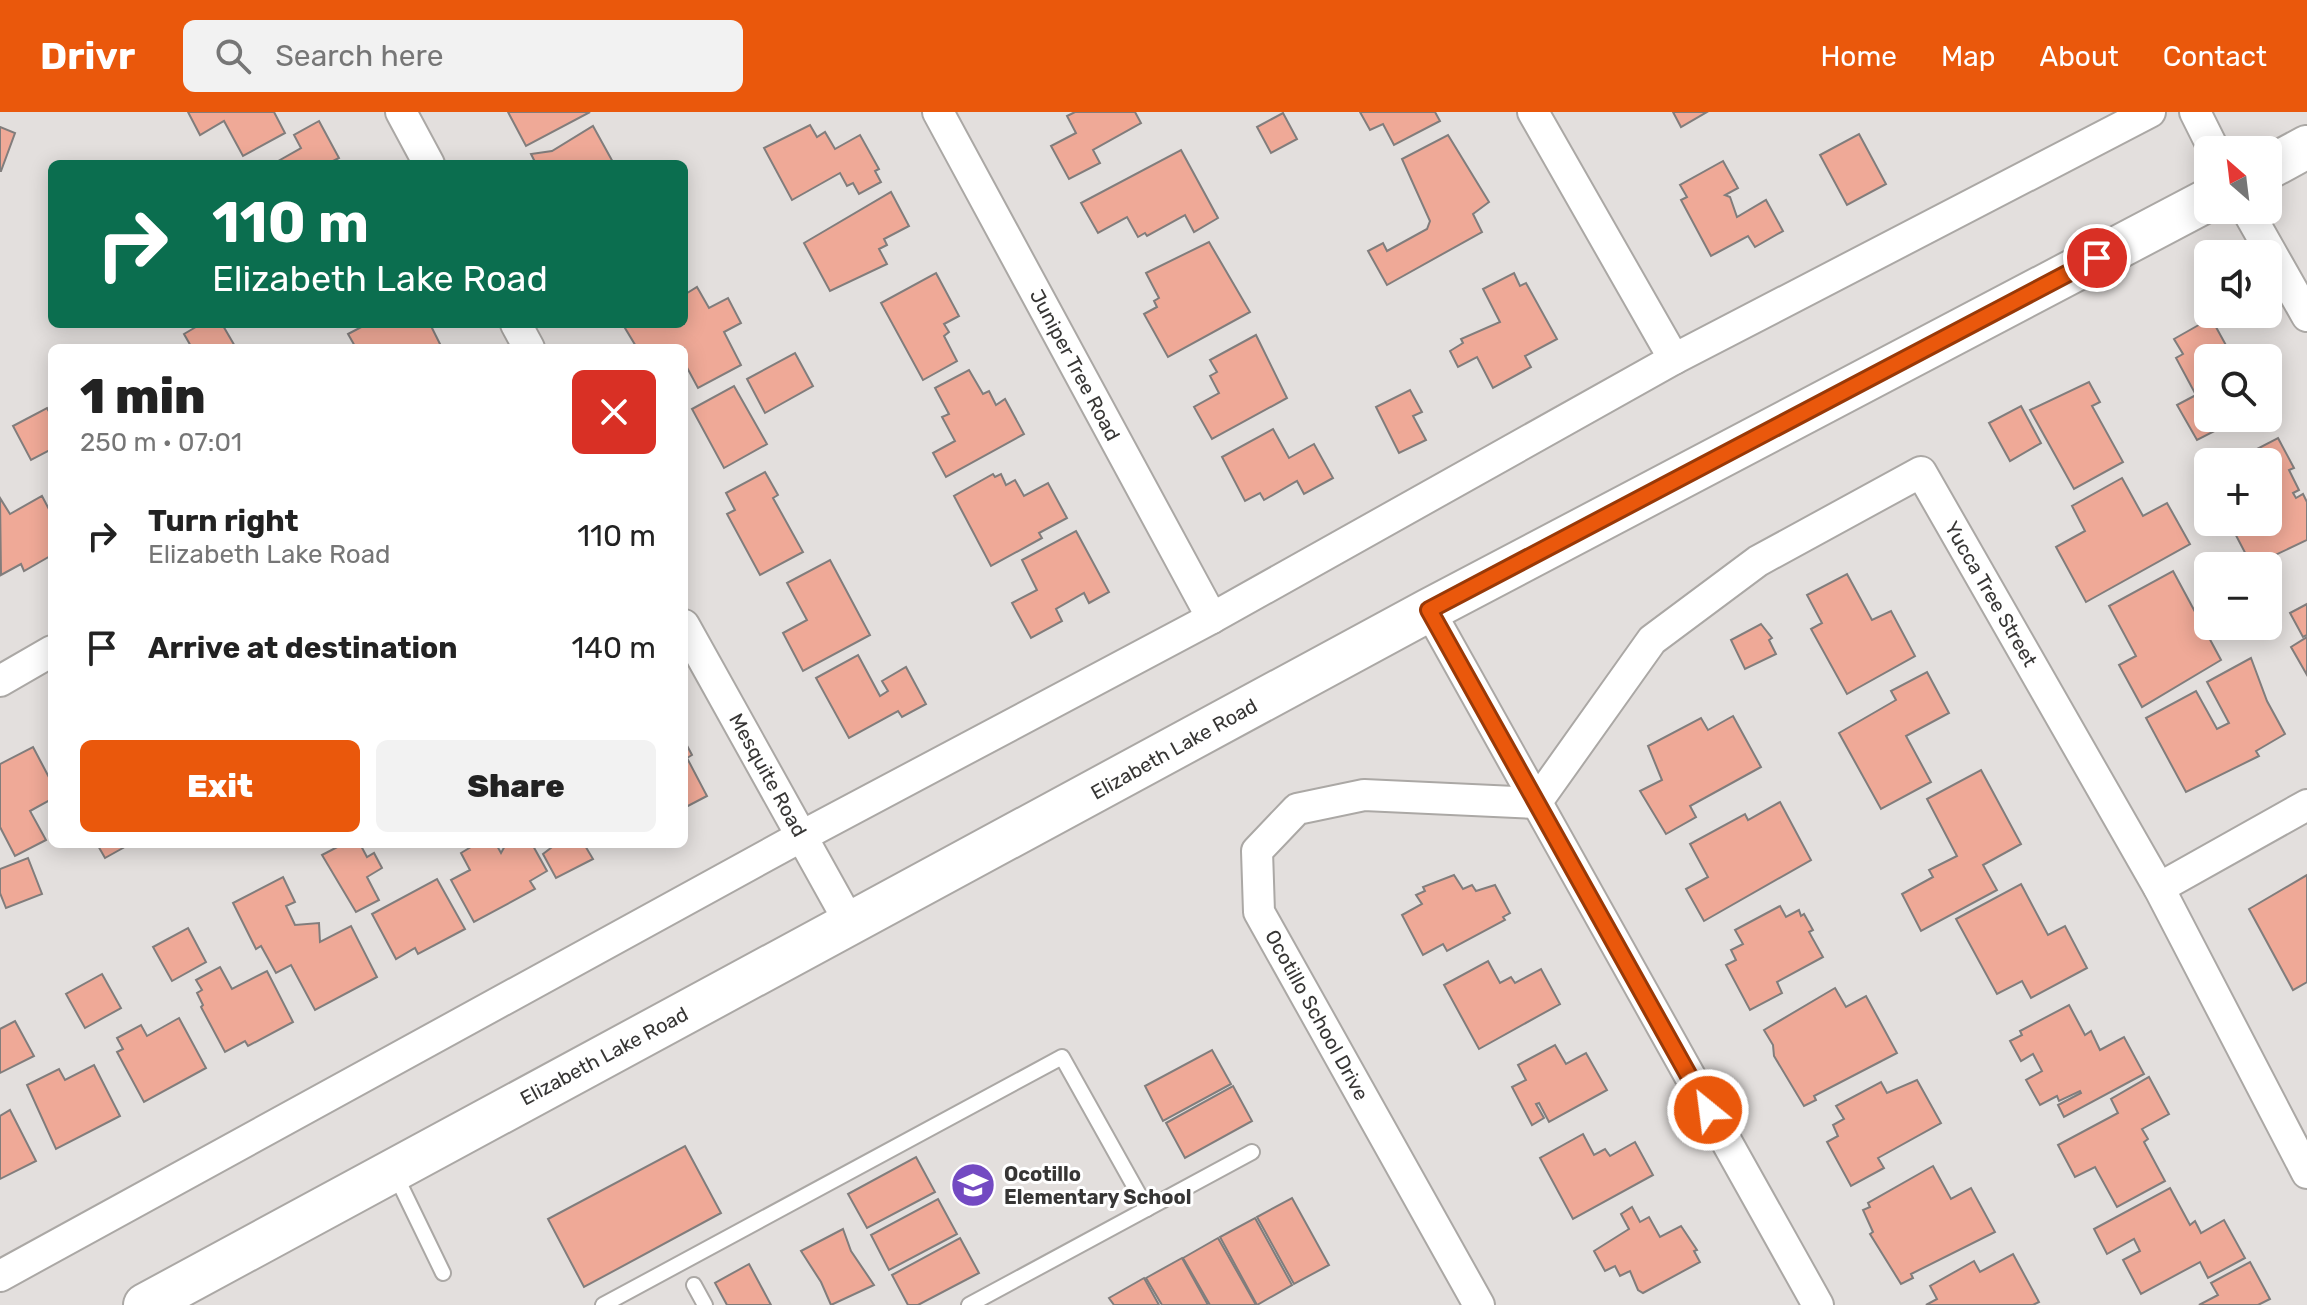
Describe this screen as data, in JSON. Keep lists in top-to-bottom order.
{
  "streets": {
    "main road": ["Elizabeth Lake Road"],
    "street": [
      "Juniper Tree Road",
      "Yucca Tree Street",
      "Mesquite Road",
      "Ocotillo School Drive"
    ]
  },
  "crossings": [
    ["Yucca Tree Street", "Ocotillo School Drive"],
    ["Elizabeth Lake Road", "Mesquite Road"]
  ],
  "places": {
    "school or university": ["Ocotillo Elementary School"]
  },
  "north": "top left",
  "page": {
    "header": "Drivr",
    "search": "Search here",
    "nav": [
      "Home",
      "Map",
      "About",
      "Contact"
    ],
    "map_buttons": ["+", "−"],
    "turn": ["110 m", "Elizabeth Lake Road"],
    "heading": ["1 min", "250 m · 07:01"],
    "list": [
      {
        "name": "Turn right",
        "note": "Elizabeth Lake Road",
        "value": "110 m"
      },
      {
        "name": "Arrive at destination",
        "value": "140 m"
      }
    ],
    "buttons": ["Exit", "Share"]
  }
}
